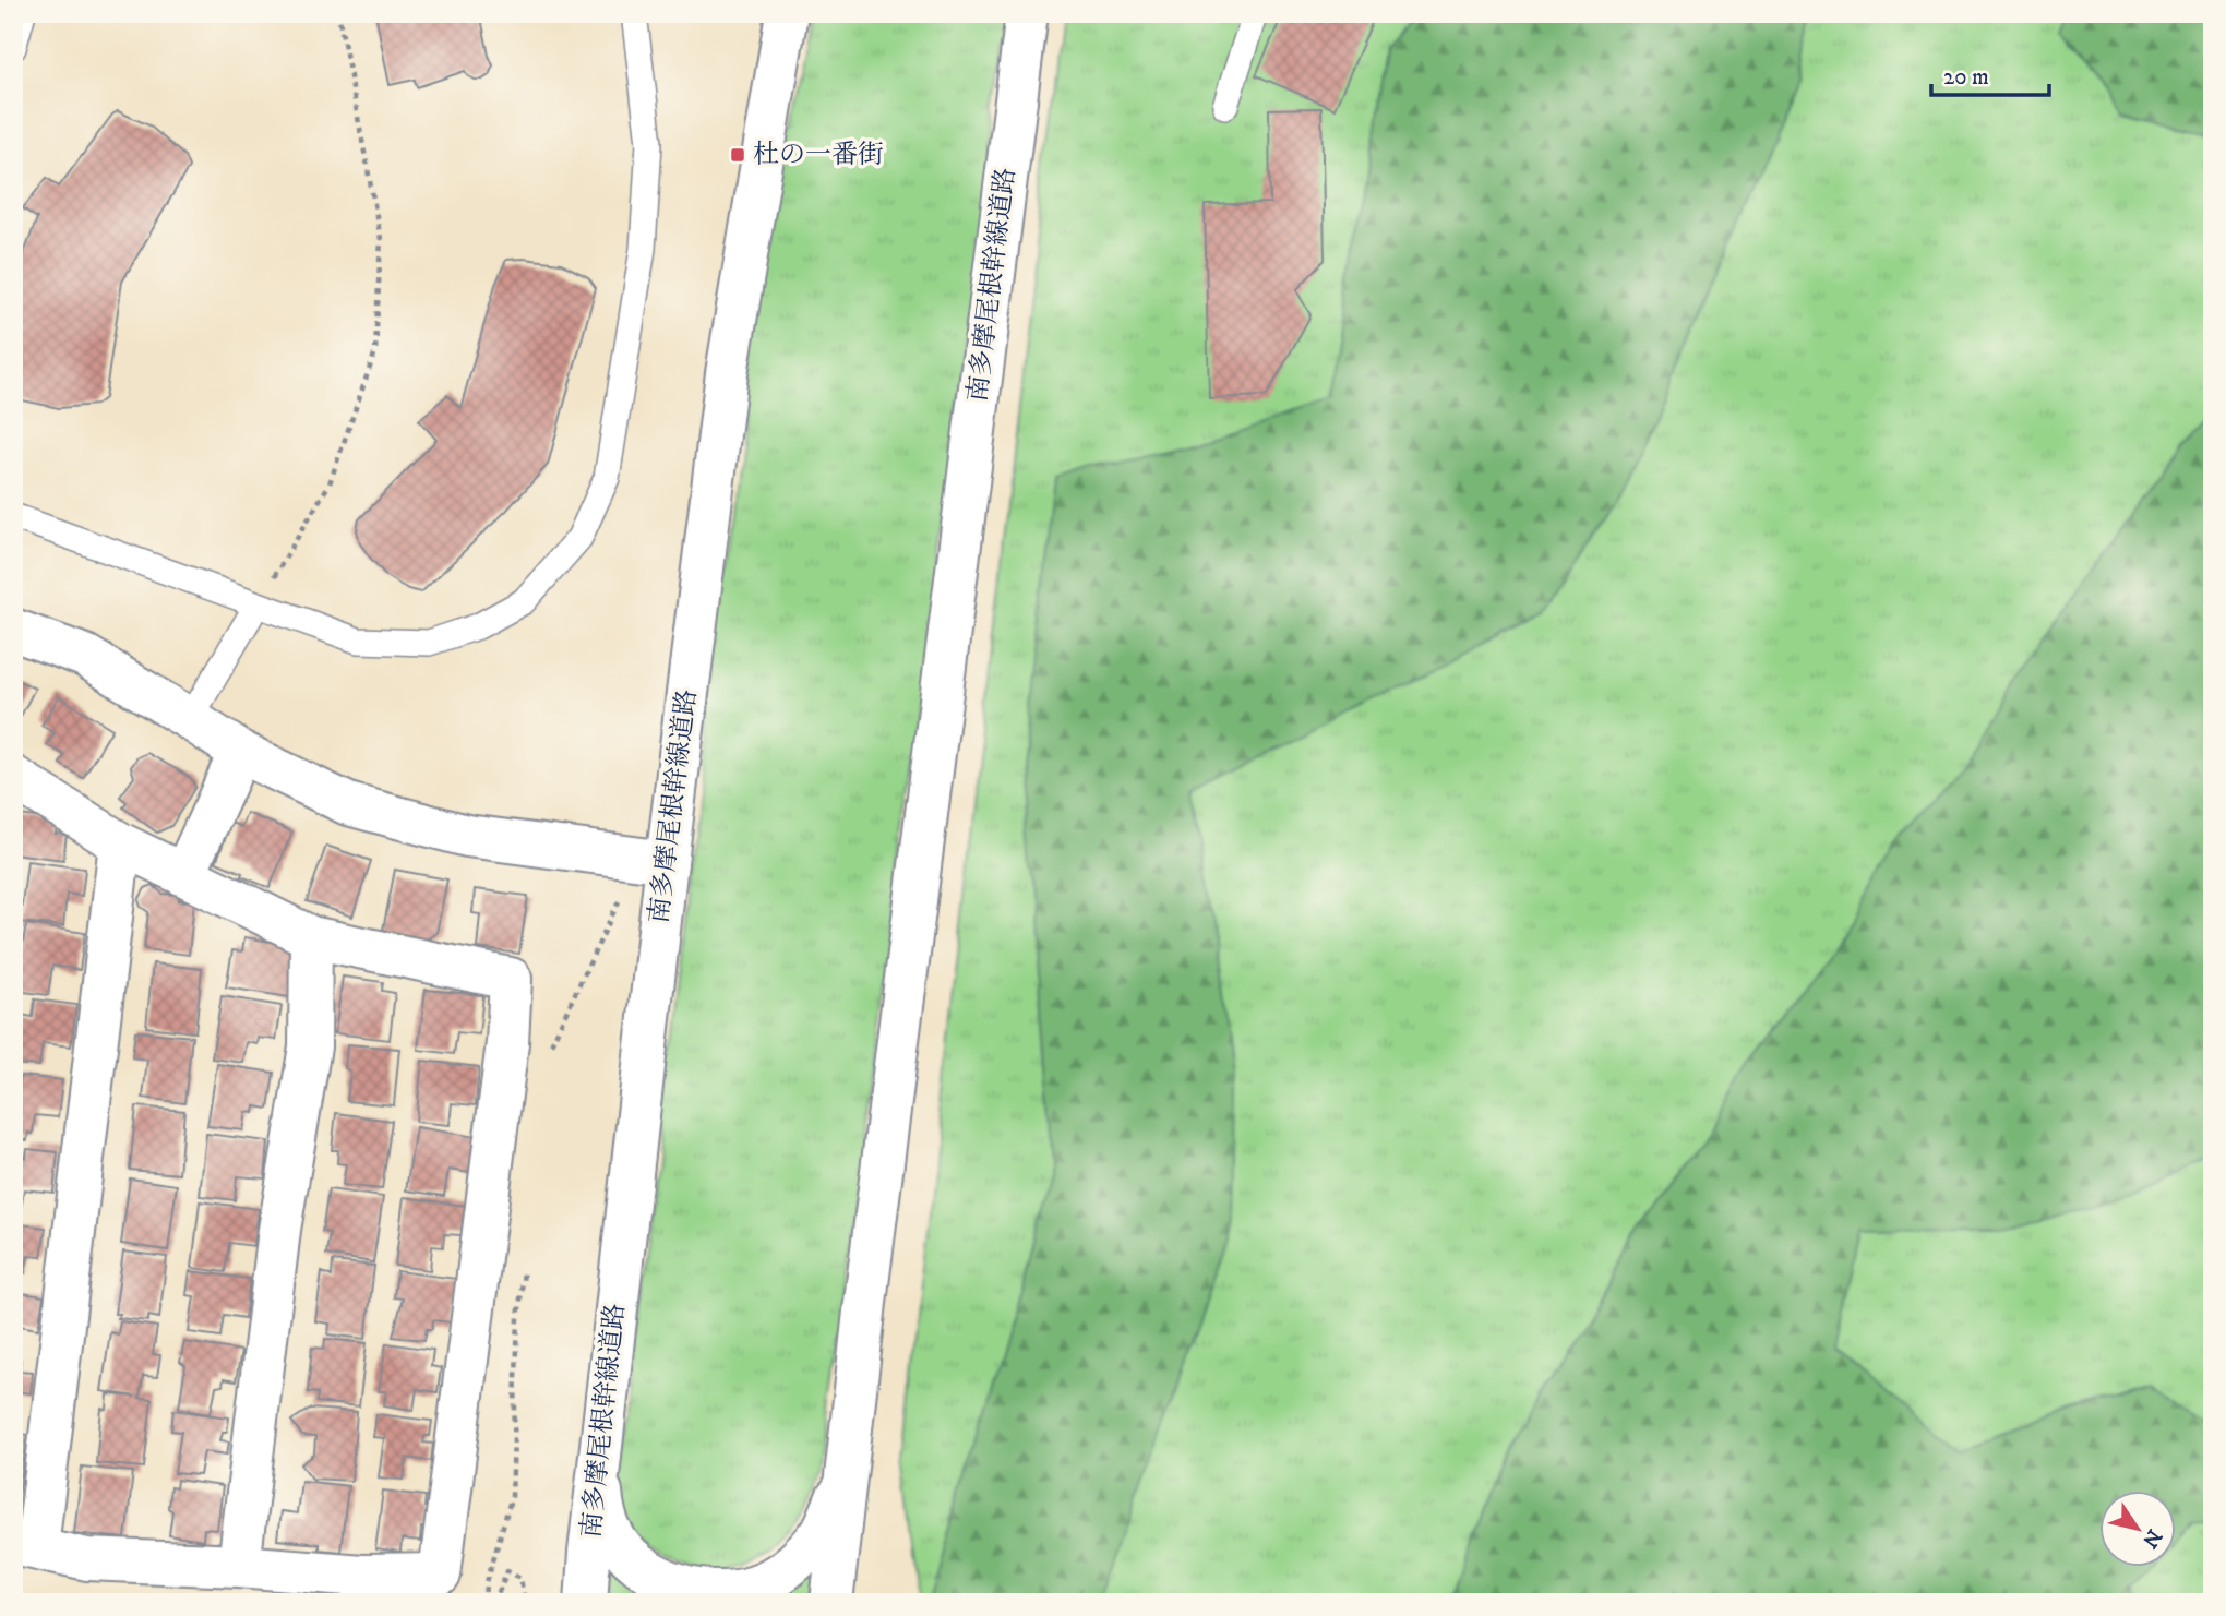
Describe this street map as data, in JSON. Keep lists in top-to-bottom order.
{
  "streets": {
    "street": ["南多摩尾根幹線道路"]
  },
  "places": {
    "transit": ["杜の一番街"]
  },
  "scale_bar": "20 m",
  "north": "bottom right"
}
